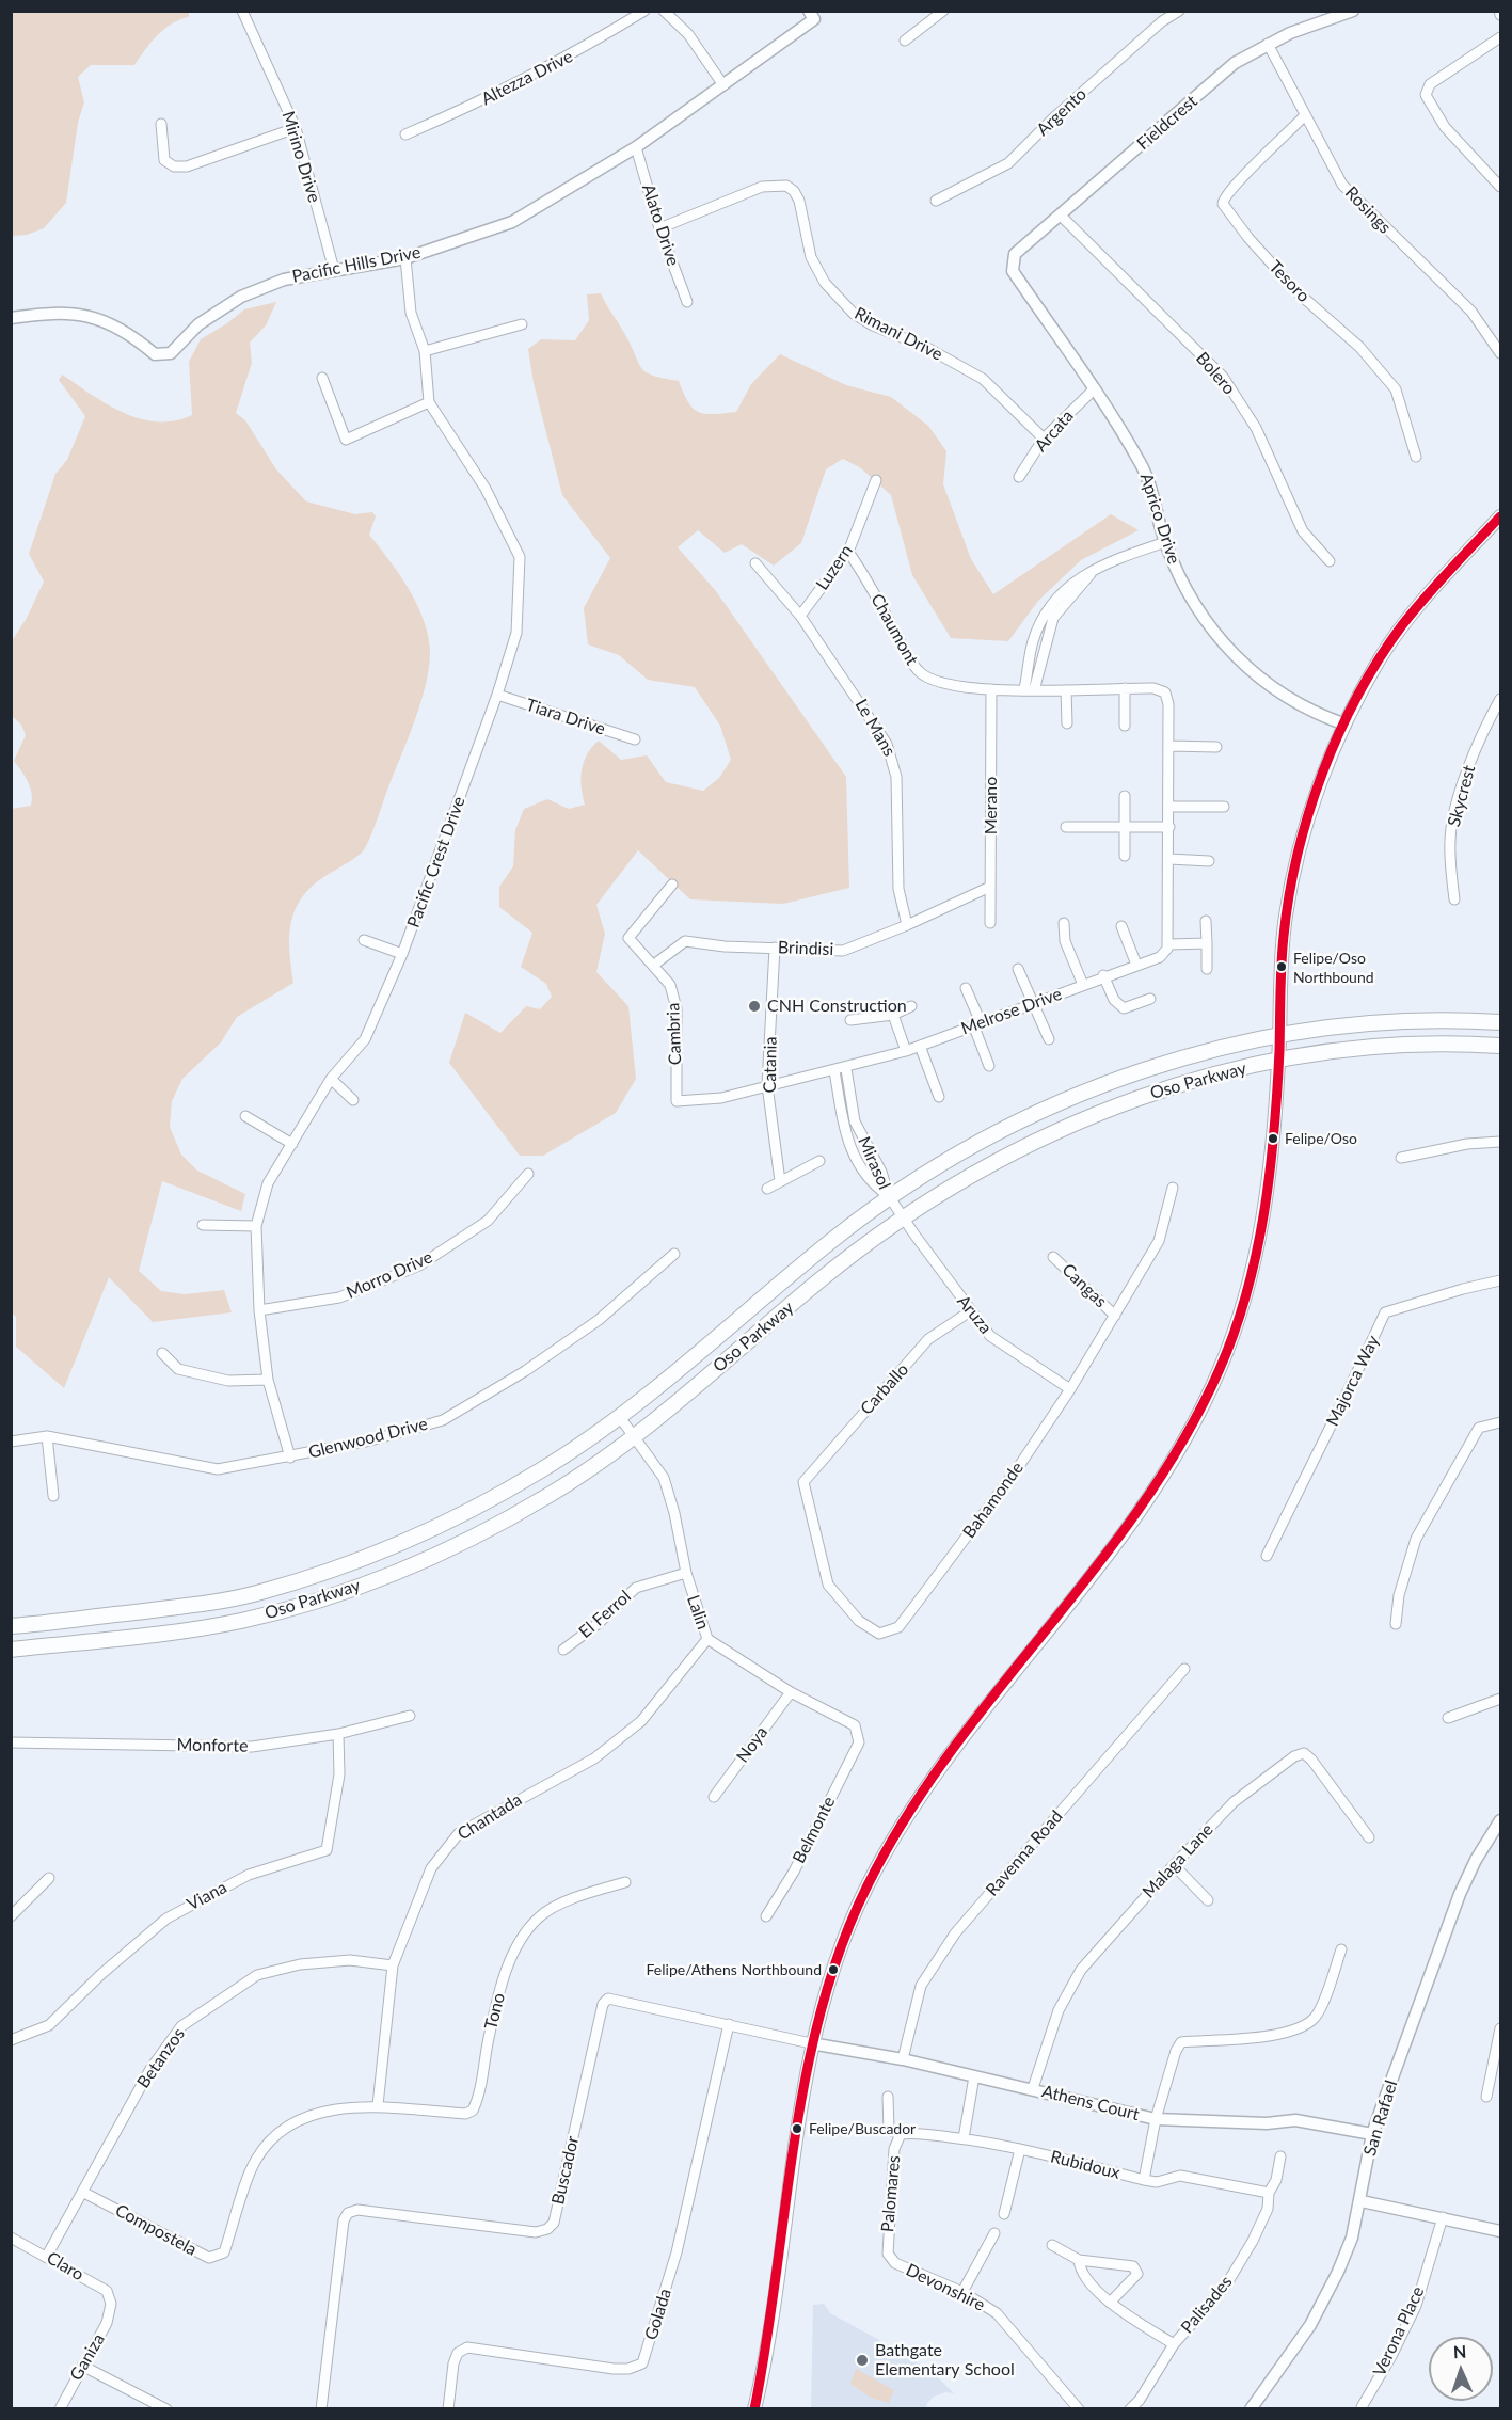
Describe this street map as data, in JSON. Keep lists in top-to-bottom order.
{
  "streets": {
    "main road": ["Oso Parkway"],
    "street": [
      "Altezza Drive",
      "Argento",
      "Fieldcrest",
      "Mirino Drive",
      "Rosings",
      "Alato Drive",
      "Pacific Hills Drive",
      "Tesoro",
      "Rimani Drive",
      "Bolero",
      "Arcata",
      "Aprico Drive",
      "Luzern",
      "Chaumont",
      "Tiara Drive",
      "Le Mans",
      "Skycrest",
      "Merano",
      "Pacific Crest Drive",
      "Brindisi",
      "Melrose Drive",
      "Cambria",
      "Catania",
      "Mirasol",
      "Morro Drive",
      "Cangas",
      "Aruza",
      "Majorca Way",
      "Carballo",
      "Glenwood Drive",
      "Bahamonde",
      "Lalin",
      "El Ferrol",
      "Noya",
      "Monforte",
      "Chantada",
      "Belmonte",
      "Ravenna Road",
      "Malaga Lane",
      "Viana",
      "Tono",
      "Betanzos",
      "Athens Court",
      "San Rafael",
      "Rubidoux",
      "Buscador",
      "Palomares",
      "Compostela",
      "Claro",
      "Devonshire",
      "Palisades",
      "Golada",
      "Verona Place",
      "Ganiza"
    ]
  },
  "crossings": [
    ["Fieldcrest", "Rosings"],
    ["Fieldcrest", "Bolero"],
    ["Fieldcrest", "Aprico Drive"],
    ["Mirino Drive", "Pacific Hills Drive"],
    ["Rosings", "Tesoro"],
    ["Alato Drive", "Pacific Hills Drive"],
    ["Alato Drive", "Rimani Drive"],
    ["Pacific Hills Drive", "Pacific Crest Drive"],
    ["Rimani Drive", "Arcata"],
    ["Arcata", "Aprico Drive"],
    ["Luzern", "Chaumont"],
    ["Luzern", "Le Mans"],
    ["Chaumont", "Merano"],
    ["Tiara Drive", "Pacific Crest Drive"],
    ["Le Mans", "Brindisi"],
    ["Merano", "Brindisi"],
    ["Pacific Crest Drive", "Morro Drive"],
    ["Pacific Crest Drive", "Glenwood Drive"],
    ["Brindisi", "Cambria"],
    ["Brindisi", "Catania"],
    ["Melrose Drive", "Cambria"],
    ["Melrose Drive", "Catania"],
    ["Melrose Drive", "Mirasol"],
    ["Oso Parkway", "Mirasol"],
    ["Oso Parkway", "Aruza"],
    ["Oso Parkway", "Lalin"],
    ["Mirasol", "Aruza"],
    ["Cangas", "Bahamonde"],
    ["Aruza", "Carballo"],
    ["Aruza", "Bahamonde"],
    ["Carballo", "Bahamonde"],
    ["Lalin", "El Ferrol"],
    ["Lalin", "Noya"],
    ["Lalin", "Chantada"],
    ["Lalin", "Belmonte"],
    ["Monforte", "Viana"],
    ["Chantada", "Tono"],
    ["Chantada", "Betanzos"],
    ["Chantada", "Compostela"],
    ["Ravenna Road", "Athens Court"],
    ["Malaga Lane", "Athens Court"],
    ["Tono", "Compostela"],
    ["Betanzos", "Compostela"],
    ["Betanzos", "Claro"],
    ["Athens Court", "San Rafael"],
    ["Athens Court", "Buscador"],
    ["Rubidoux", "Palomares"],
    ["Rubidoux", "Palisades"],
    ["Buscador", "Golada"],
    ["Palomares", "Devonshire"],
    ["Claro", "Ganiza"]
  ],
  "places": [
    "Felipe/Oso Northbound",
    "CNH Construction",
    "Felipe/Oso",
    "Felipe/Athens Northbound",
    "Felipe/Buscador",
    "Bathgate Elementary School"
  ],
  "north": "top"
}
